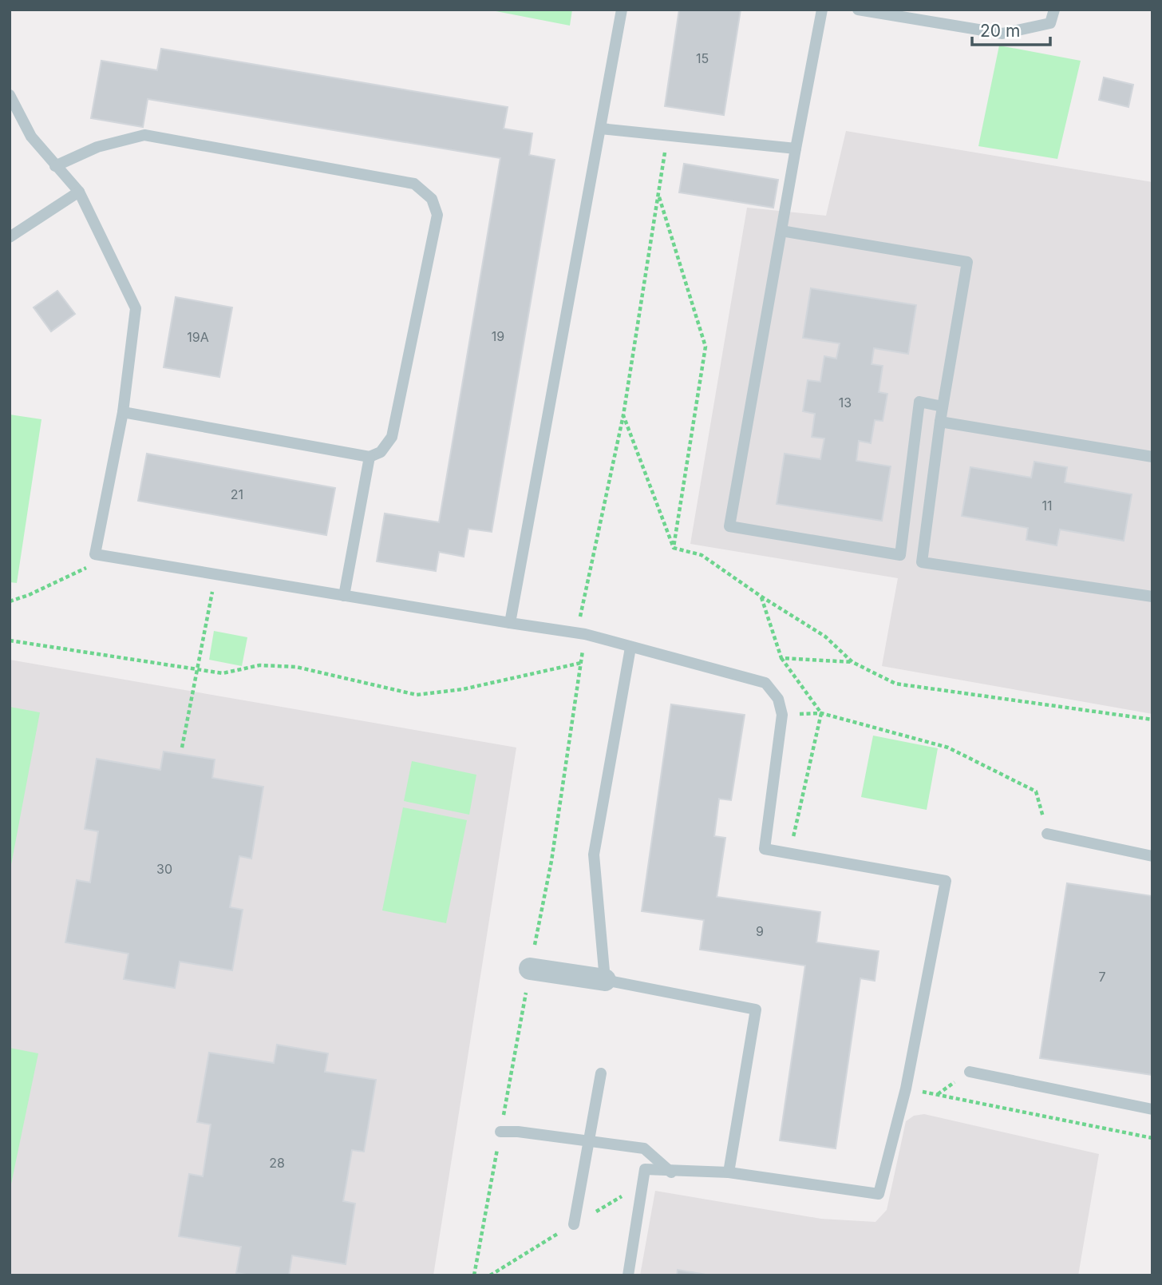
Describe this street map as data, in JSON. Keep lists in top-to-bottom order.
{
  "house_numbers": [
    "15",
    "19",
    "19А",
    "13",
    "21",
    "11",
    "30",
    "9",
    "7",
    "28"
  ],
  "scale_bar": "20 m"
}
